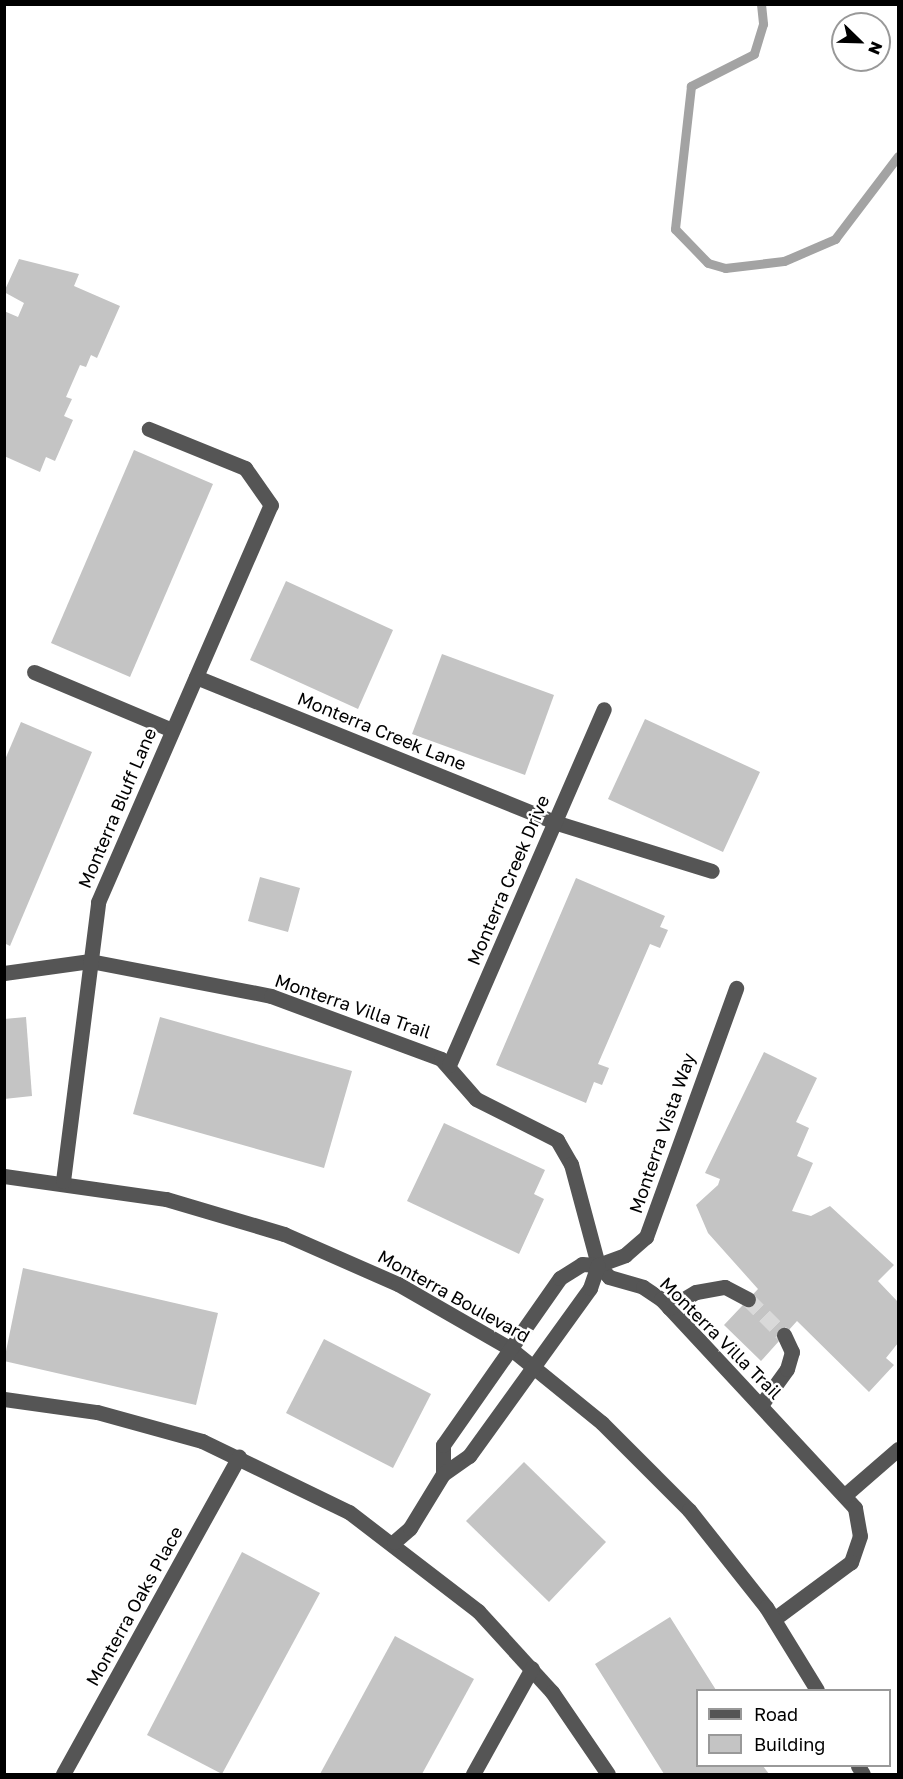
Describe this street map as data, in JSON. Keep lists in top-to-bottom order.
{
  "streets": {
    "street": [
      "Monterra Creek Lane",
      "Monterra Bluff Lane",
      "Monterra Creek Drive",
      "Monterra Villa Trail",
      "Monterra Vista Way",
      "Monterra Boulevard",
      "Monterra Oaks Place"
    ]
  },
  "crossings": [
    ["Monterra Creek Lane", "Monterra Bluff Lane"],
    ["Monterra Creek Lane", "Monterra Creek Drive"],
    ["Monterra Bluff Lane", "Monterra Villa Trail"],
    ["Monterra Bluff Lane", "Monterra Boulevard"],
    ["Monterra Creek Drive", "Monterra Villa Trail"],
    ["Monterra Villa Trail", "Monterra Vista Way"],
    ["Monterra Villa Trail", "Monterra Boulevard"],
    ["Monterra Vista Way", "Monterra Boulevard"]
  ],
  "legend": ["Road", "Building"],
  "north": "bottom right"
}
